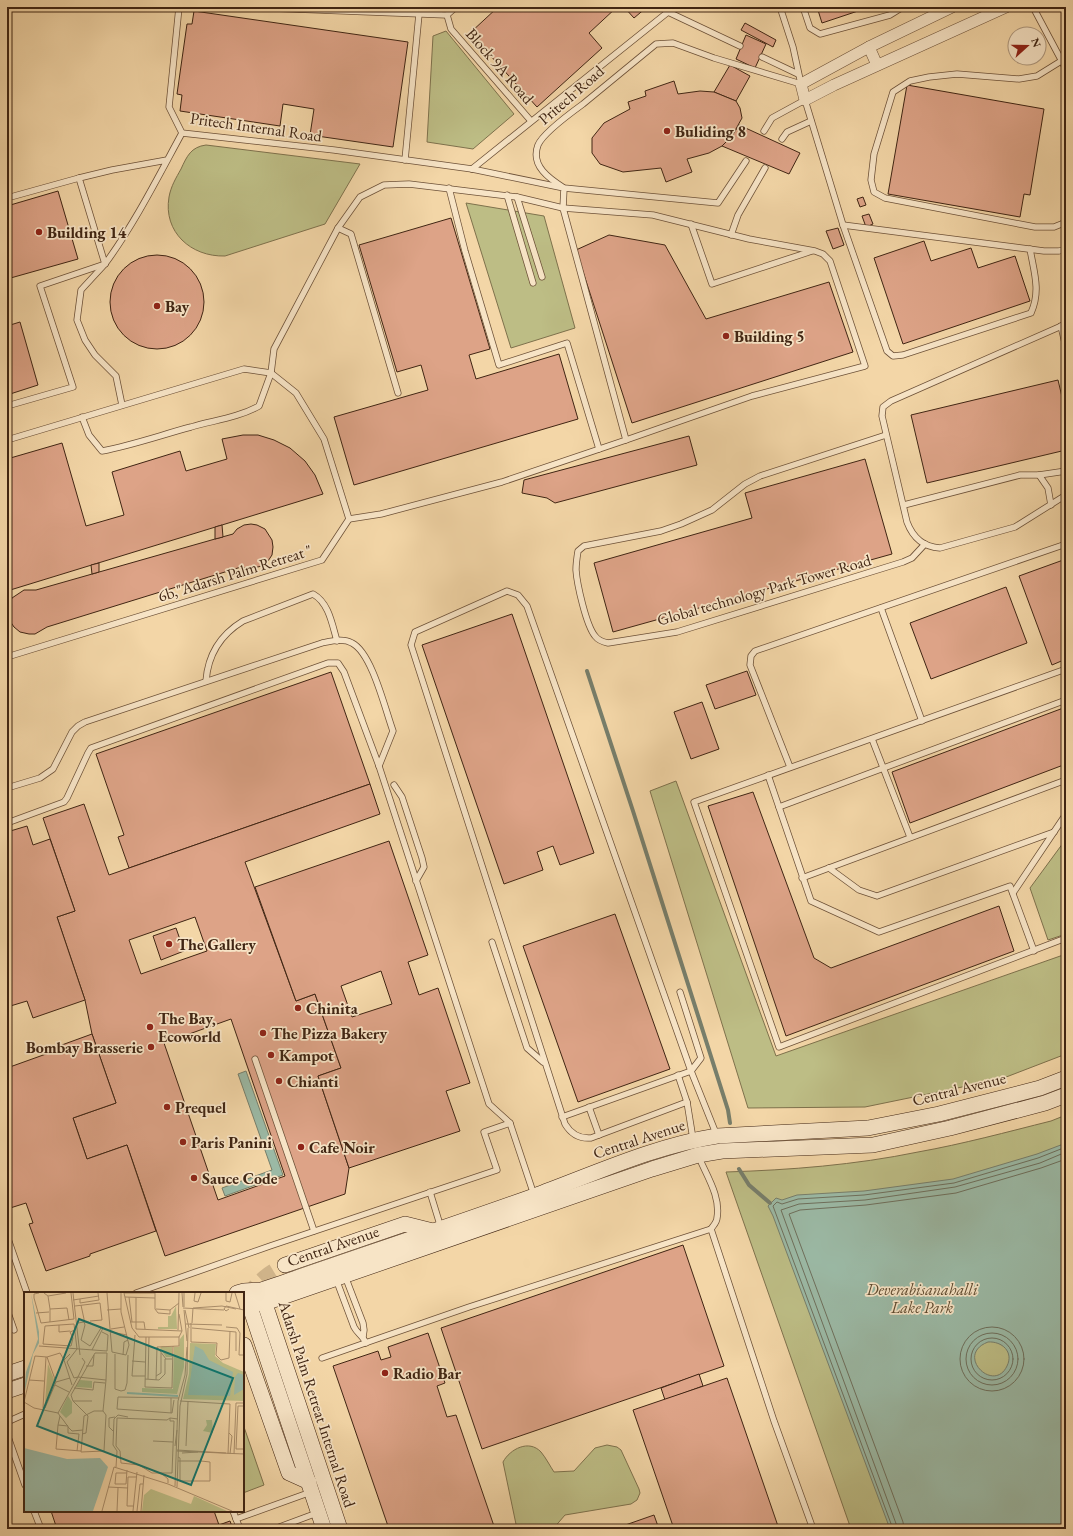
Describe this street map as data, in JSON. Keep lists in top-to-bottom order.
{
  "streets": {
    "street": ["Central Avenue", "Adarsh Palm Retreat Internal Road"],
    "lane": [
      "Block 9A Road",
      "Pritech Road",
      "Pritech Internal Road",
      "6b,\"Adarsh Palm Retreat \"",
      "Global technology Park Tower Road"
    ]
  },
  "crossings": [
    ["Block 9A Road", "Pritech Internal Road"],
    ["Pritech Road", "Pritech Internal Road"],
    ["Central Avenue", "Adarsh Palm Retreat Internal Road"]
  ],
  "parks": ["Deverabisanahalli Lake Park"],
  "places": [
    "Buliding 8",
    "Building 14",
    "Bay",
    "Building 5",
    "The Gallery",
    "Chinita",
    "The Bay, Ecoworld",
    "The Pizza Bakery",
    "Bombay Brasserie",
    "Kampot",
    "Chianti",
    "Prequel",
    "Paris Panini",
    "Cafe Noir",
    "Sauce Code",
    "Radio Bar"
  ],
  "north": "right"
}
